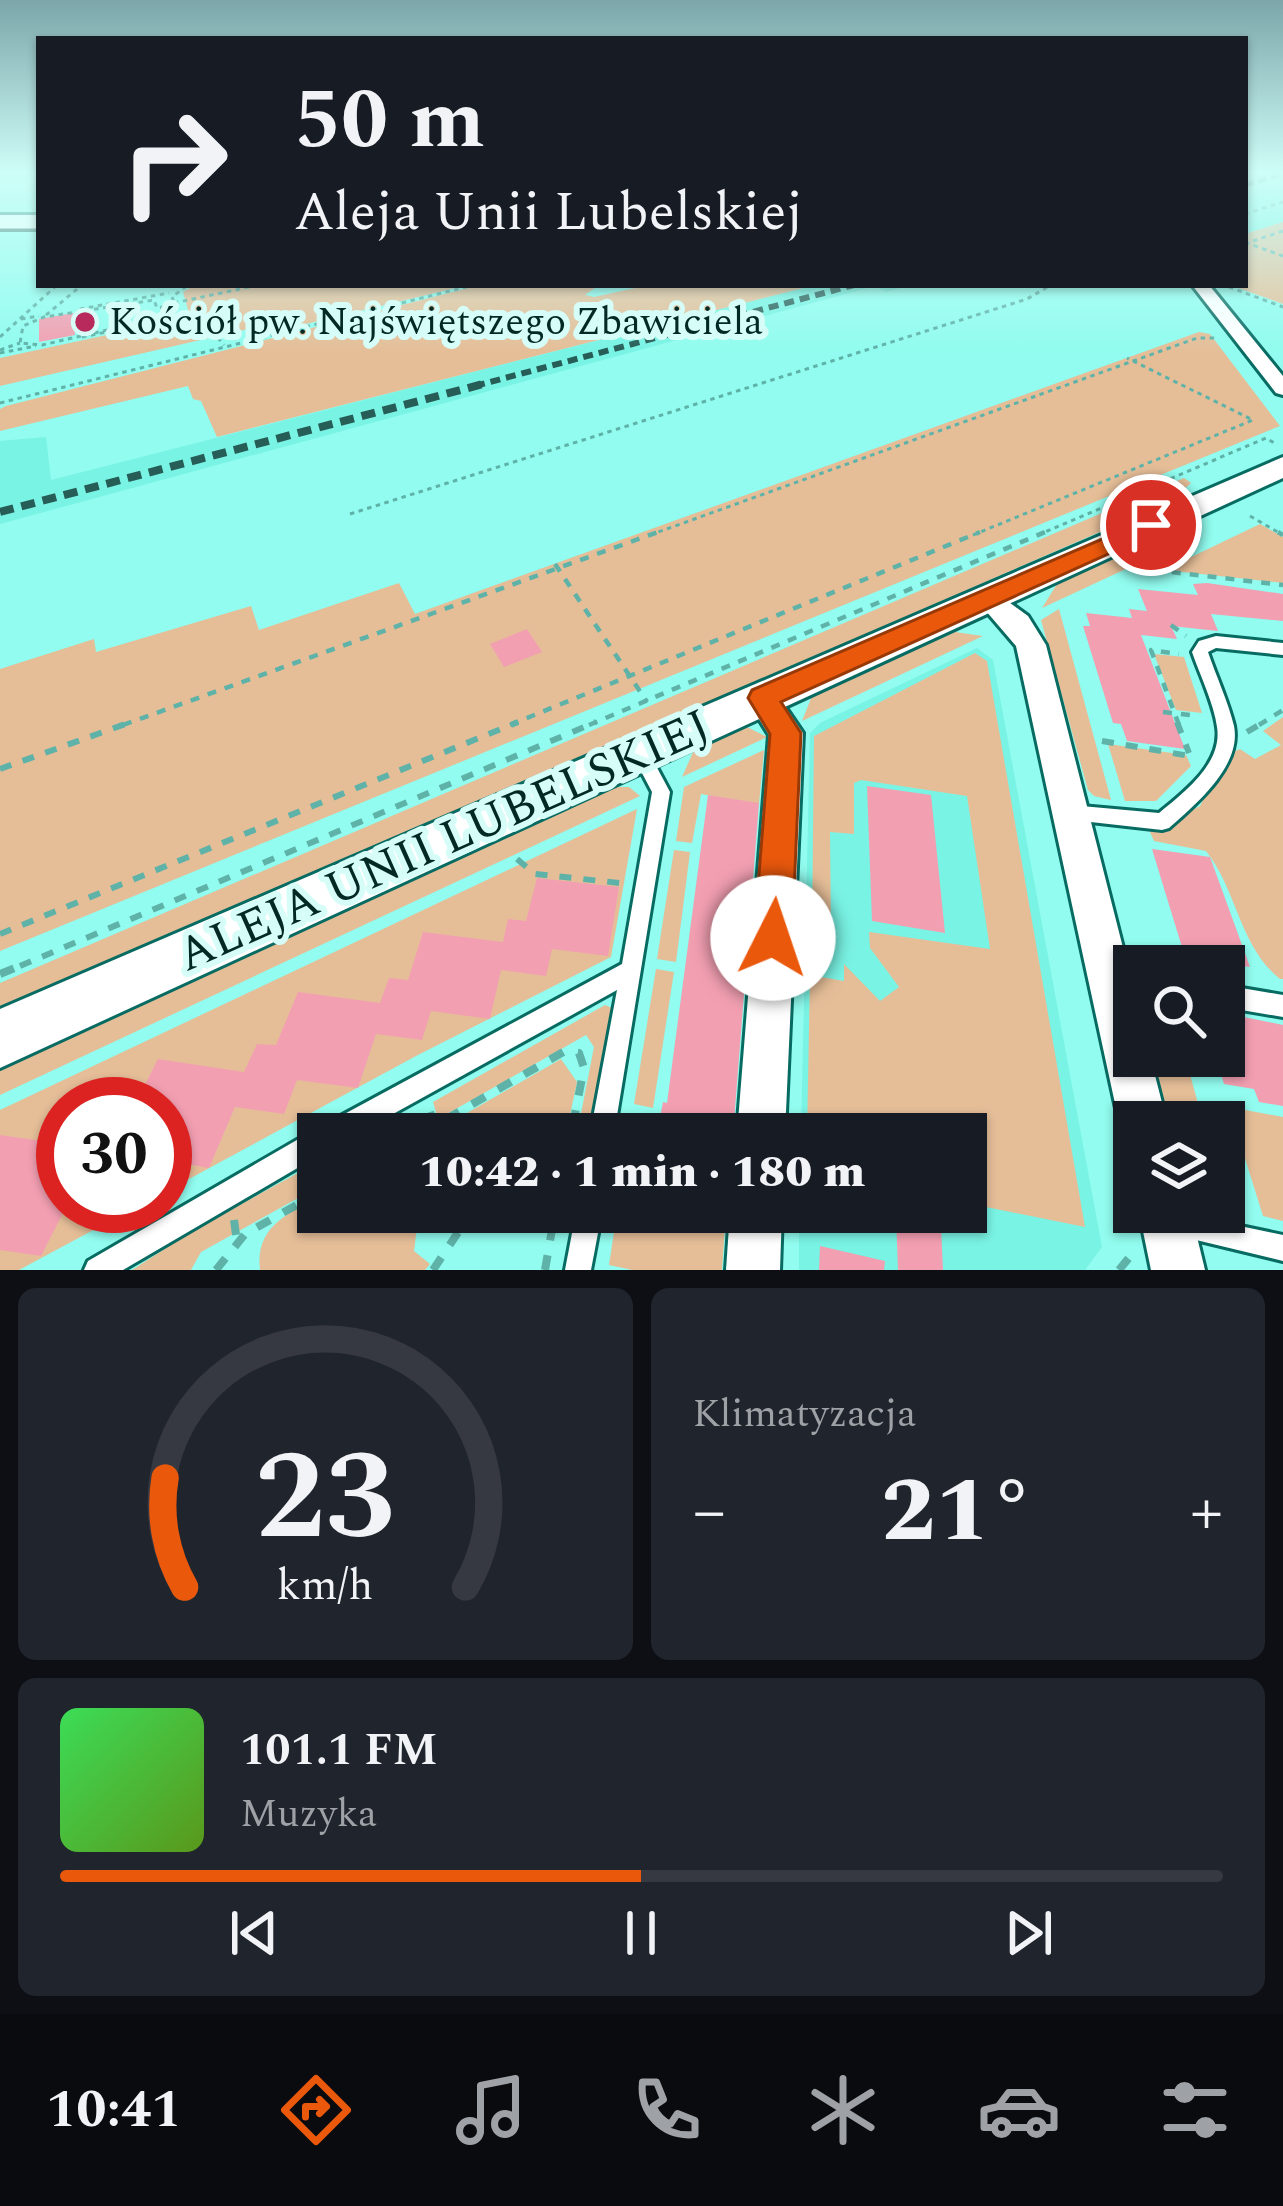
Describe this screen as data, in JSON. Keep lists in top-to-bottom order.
{
  "streets": {
    "street": ["ALEJA UNII LUBELSKIEJ"]
  },
  "places": ["Kościół pw. Najświętszego Zbawiciela"],
  "page": {
    "turn": ["50 m", "Aleja Unii Lubelskiej"],
    "limit": "30",
    "trip": "10:42 · 1 min · 180 m",
    "tile": "Klimatyzacja",
    "heat": ["−", "21°", "+"],
    "song": ["101.1 FM", "Muzyka"],
    "tabs": "10:41",
    "gauge": ["23", "km/h"]
  }
}
